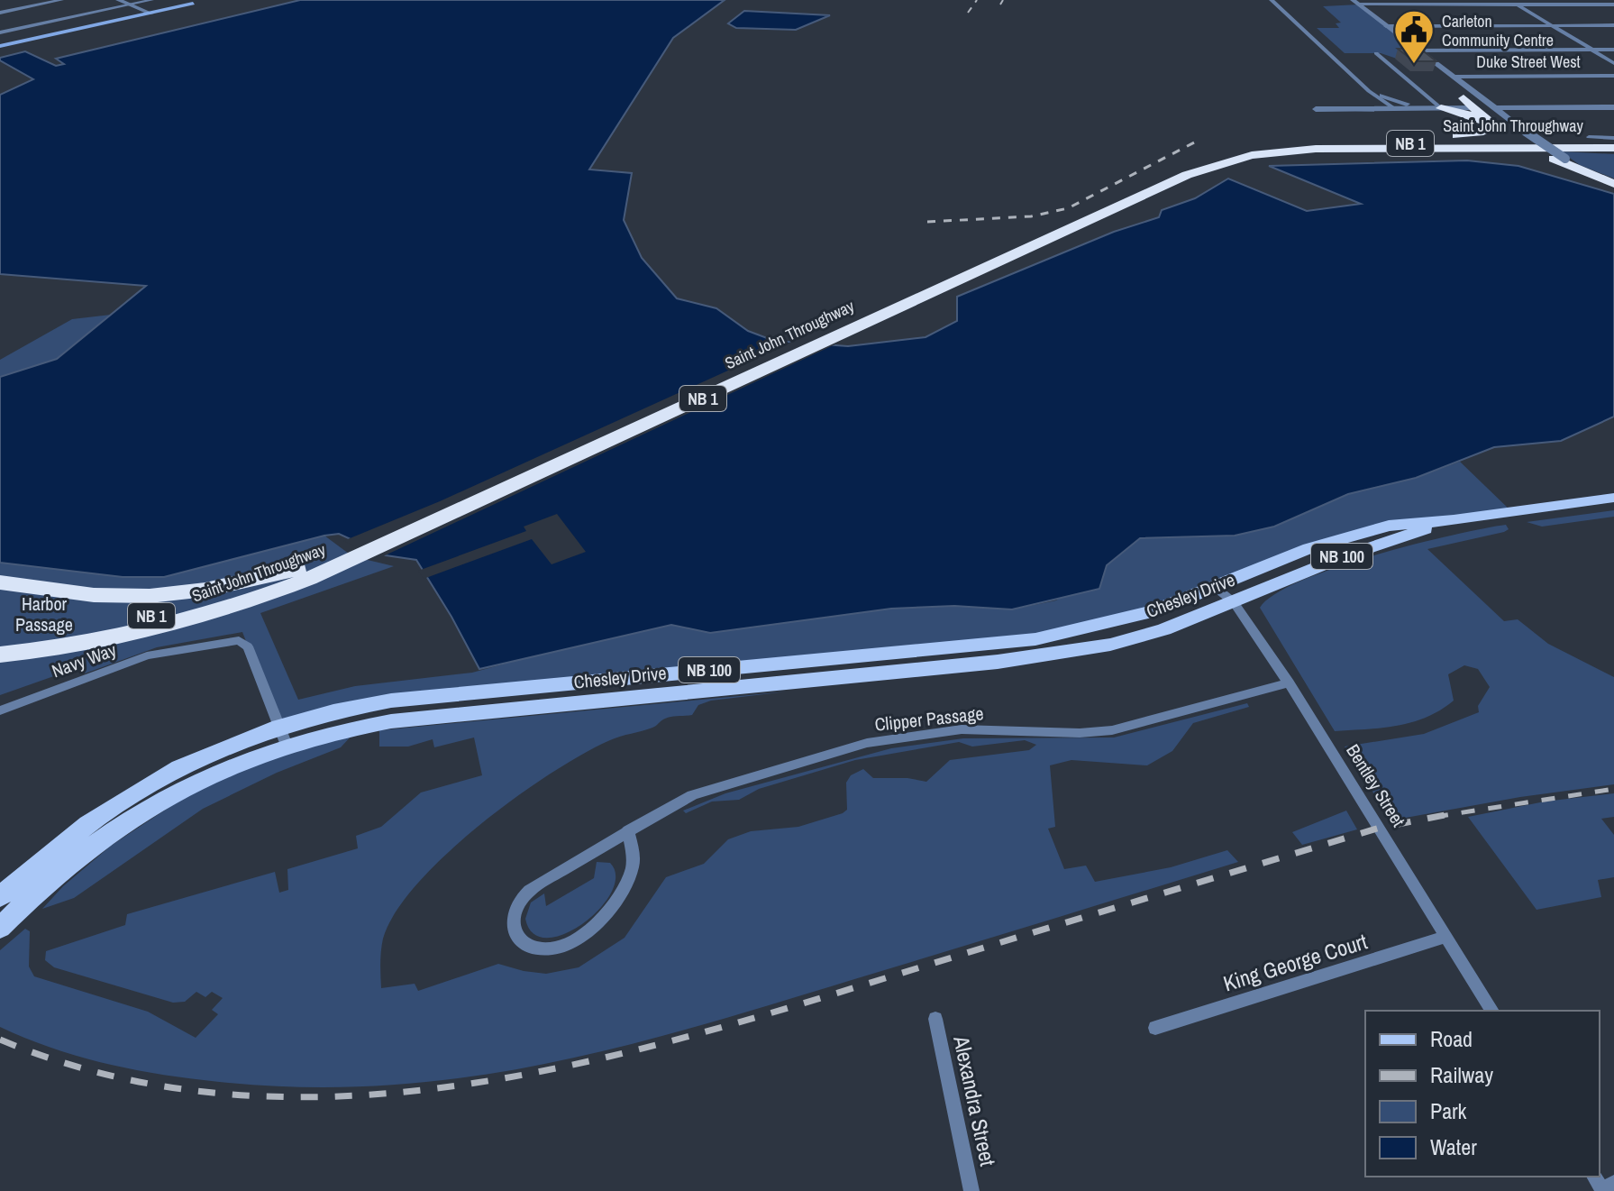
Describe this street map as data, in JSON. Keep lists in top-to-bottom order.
{
  "streets": {
    "highway": ["Saint John Throughway", "NB 1"],
    "main road": ["NB 100", "Chesley Drive"],
    "street": [
      "Duke Street West",
      "Navy Way",
      "Clipper Passage",
      "Bentley Street",
      "King George Court",
      "Alexandra Street"
    ]
  },
  "crossings": [
    ["Chesley Drive", "Navy Way"],
    ["Chesley Drive", "Bentley Street"],
    ["Clipper Passage", "Bentley Street"],
    ["Bentley Street", "King George Court"]
  ],
  "parks": ["Harbor Passage"],
  "places": {
    "public building": ["Carleton Community Centre"]
  },
  "legend": [
    "Road",
    "Railway",
    "Park",
    "Water"
  ]
}
